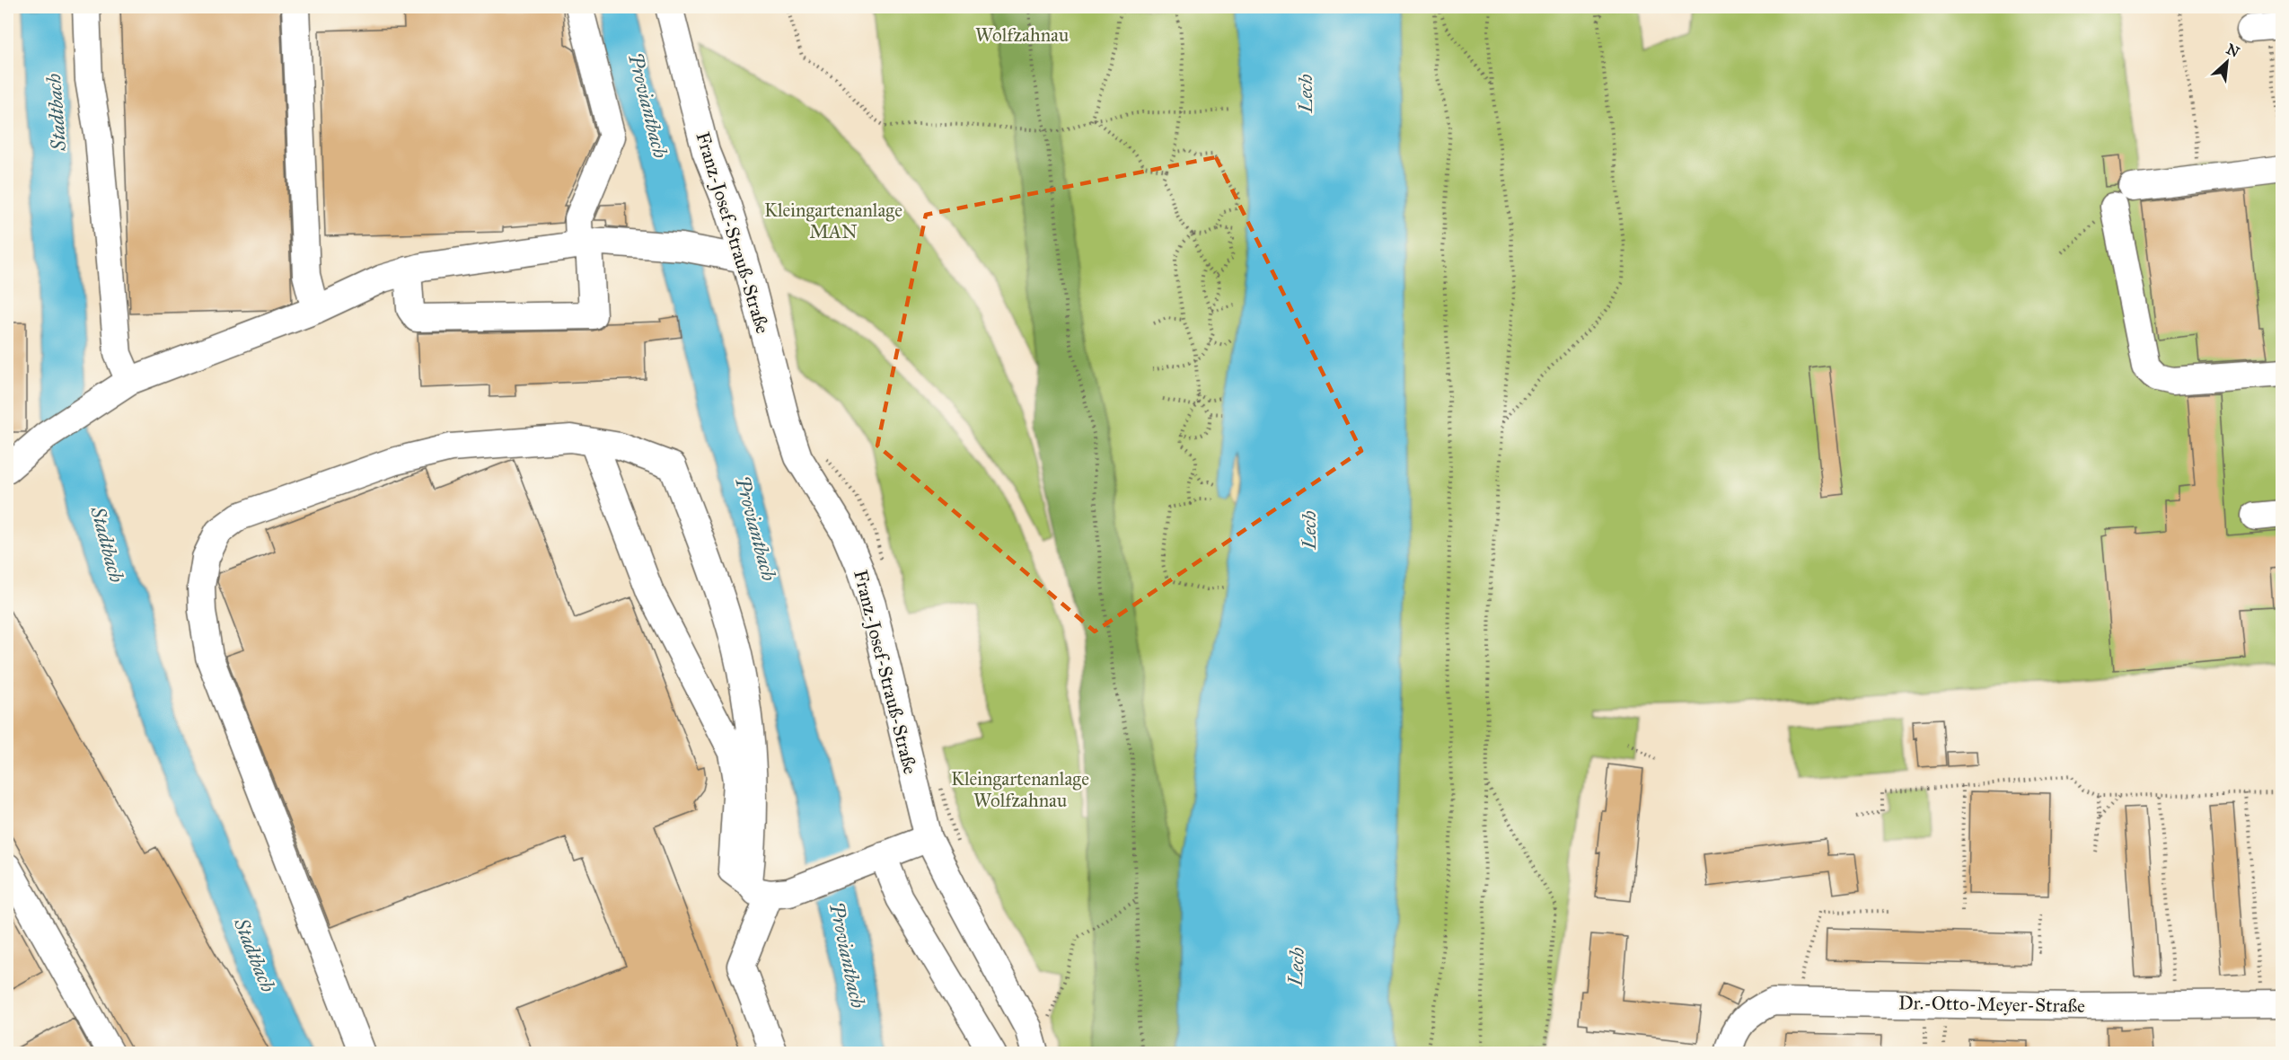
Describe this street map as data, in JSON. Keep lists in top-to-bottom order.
{
  "streets": {
    "street": ["Franz-Josef-Strauß-Straße", "Dr.-Otto-Meyer-Straße"]
  },
  "water": ["Lech", "Proviantbach", "Stadtbach"],
  "parks": ["Wolfzahnau", "Kleingartenanlage MAN", "Kleingartenanlage Wolfzahnau"],
  "north": "top right"
}
